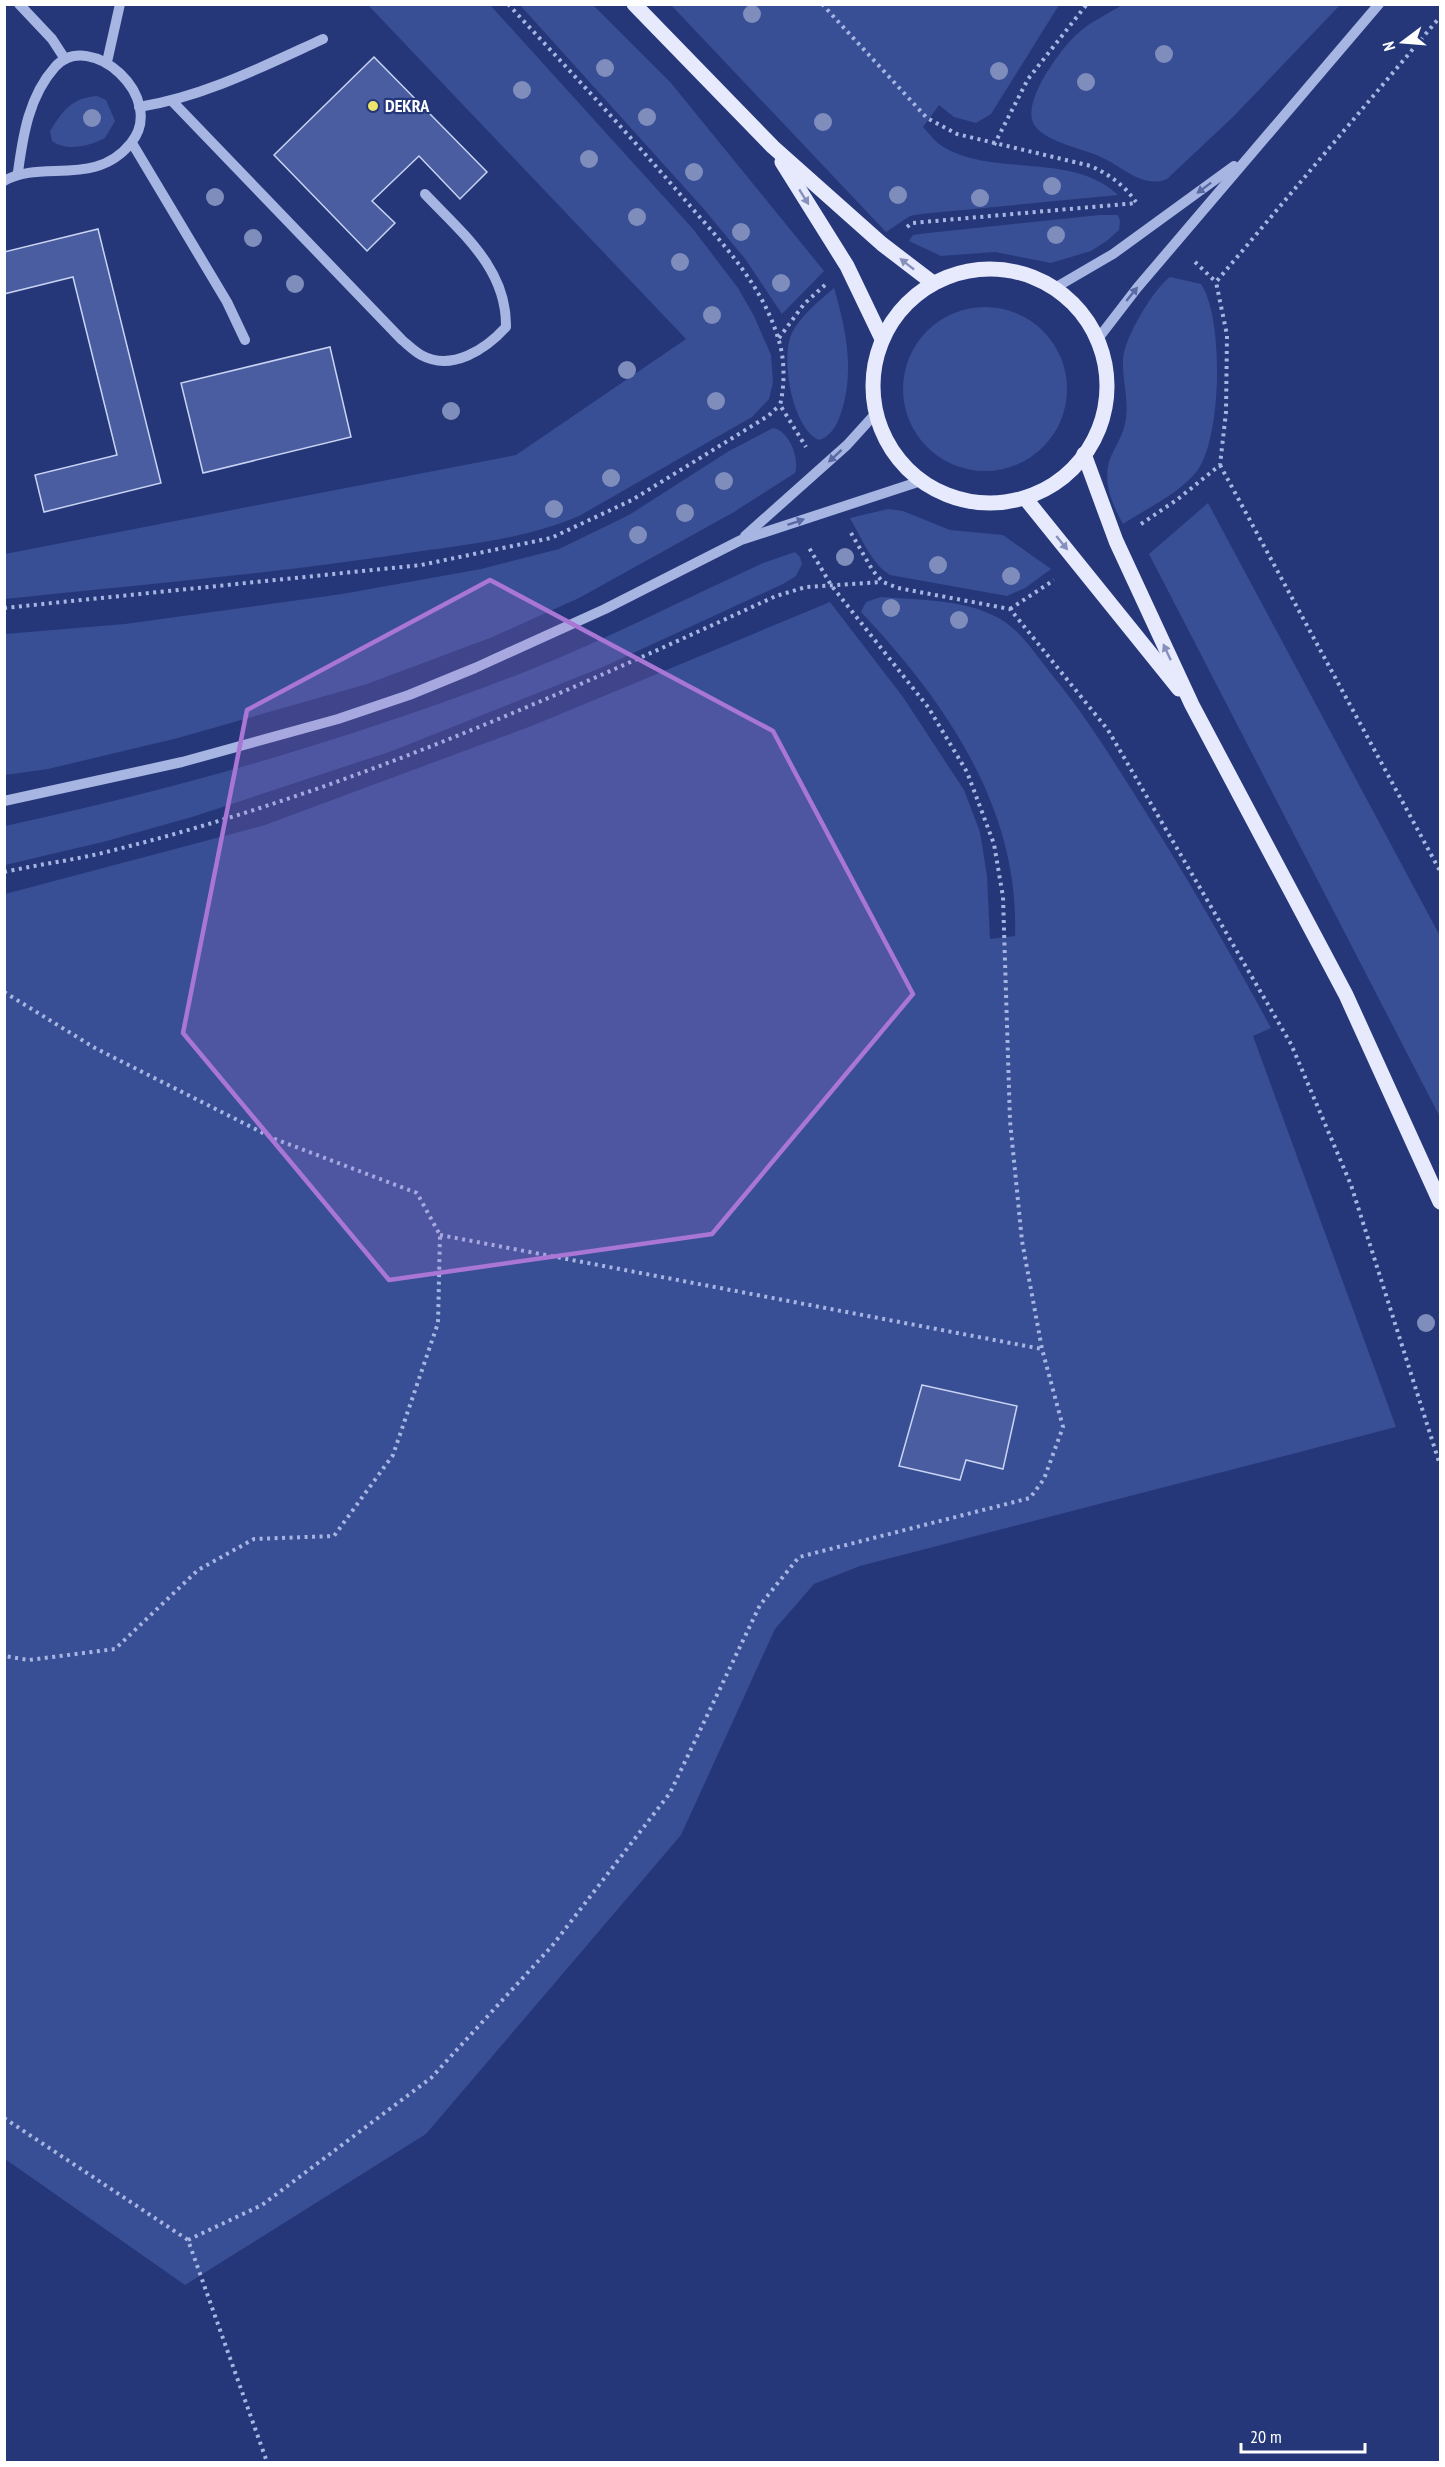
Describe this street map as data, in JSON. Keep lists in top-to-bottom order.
{
  "places": ["DEKRA"],
  "scale_bar": "20 m",
  "north": "left"
}
